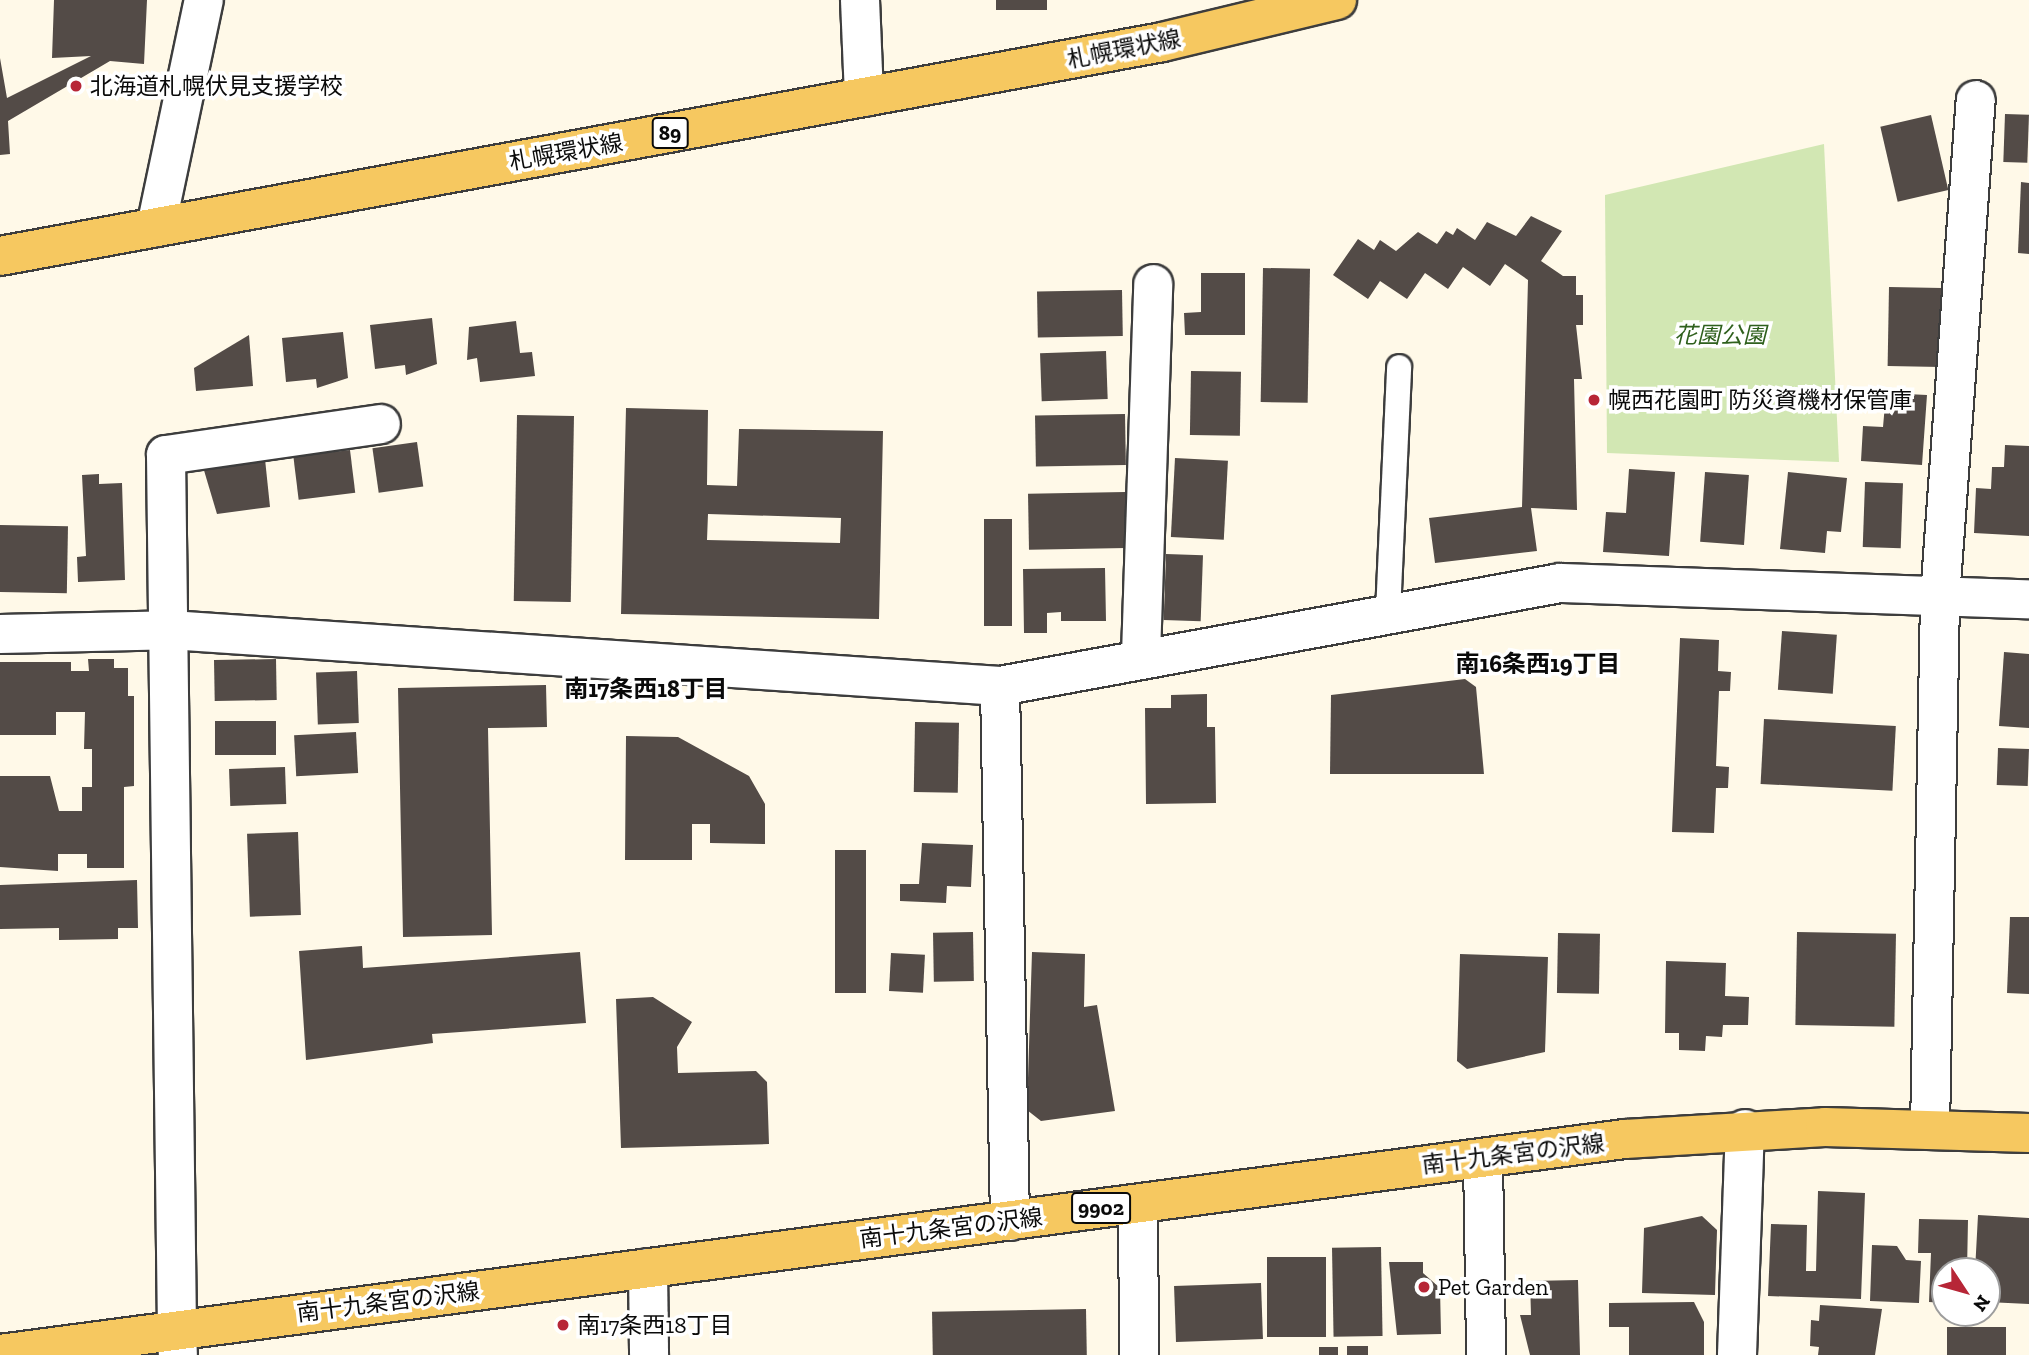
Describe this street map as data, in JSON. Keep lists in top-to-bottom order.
{
  "streets": {
    "main road": [
      "札幌環状線",
      "89",
      "南十九条宮の沢線",
      "9902"
    ]
  },
  "districts": ["南16条西19丁目", "南17条西18丁目"],
  "parks": ["花園公園"],
  "places": [
    "北海道札幌伏見支援学校",
    "幌西花園町 防災資機材保管庫",
    "Pet Garden",
    "南17条西18丁目"
  ],
  "north": "bottom right"
}
